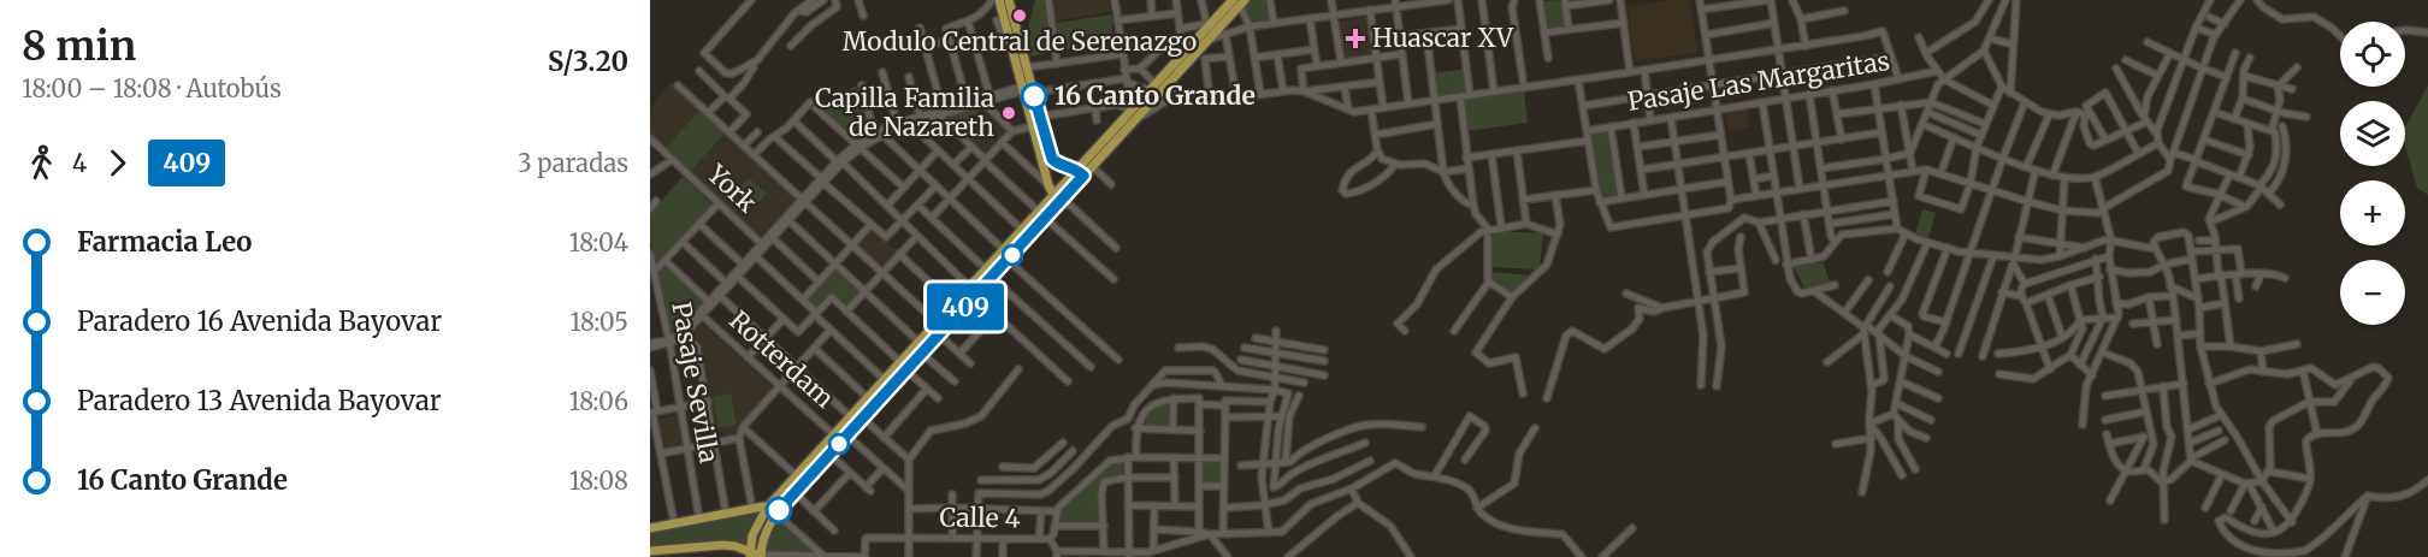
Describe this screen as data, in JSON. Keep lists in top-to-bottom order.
{
  "streets": {
    "street": [
      "Pasaje Las Margaritas",
      "York",
      "Rotterdam",
      "Pasaje Sevilla",
      "Calle 4"
    ]
  },
  "places": {
    "other": ["Modulo Central de Serenazgo", "16 Canto Grande", "Capilla Familia de Nazareth"],
    "health": ["Huascar XV"]
  },
  "lines": ["bus line 409"],
  "page": {
    "heading": ["8 min", "18:00 – 18:08 · Autobús", "S/3.20"],
    "on_map": "409",
    "map_buttons": ["+", "−"],
    "legs": ["4", "409", "3 paradas"],
    "list": [
      {
        "name": "Farmacia Leo",
        "value": "18:04"
      },
      {
        "name": "Paradero 16 Avenida Bayovar",
        "value": "18:05"
      },
      {
        "name": "Paradero 13 Avenida Bayovar",
        "value": "18:06"
      },
      {
        "name": "16 Canto Grande",
        "value": "18:08"
      }
    ]
  }
}
